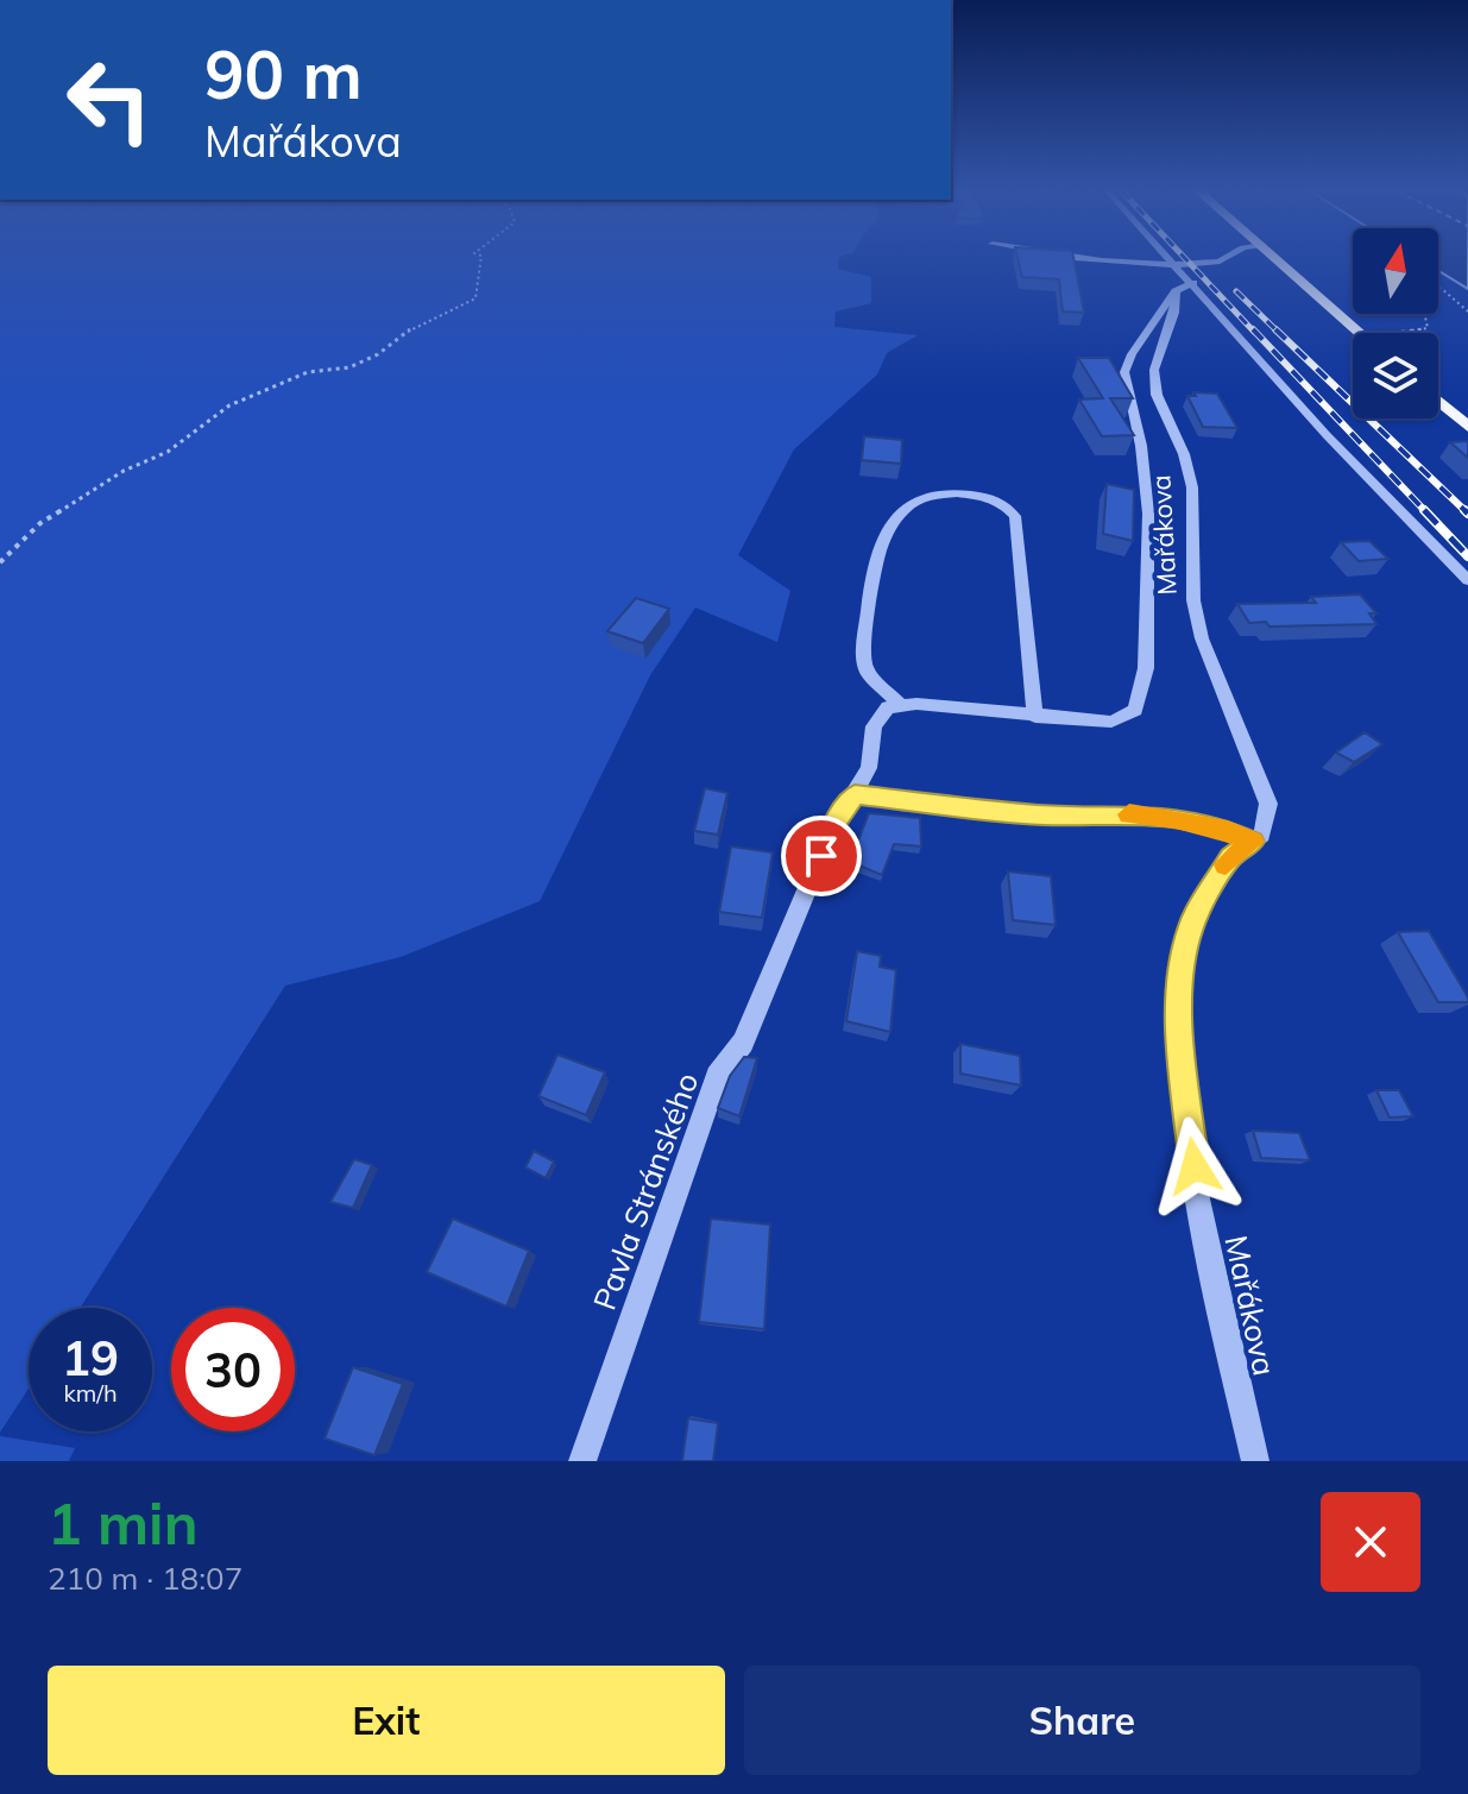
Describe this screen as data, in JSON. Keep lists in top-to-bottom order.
{
  "streets": {
    "street": ["Mařákova", "Pavla Stránského"]
  },
  "north": "top",
  "page": {
    "turn": ["90 m", "Mařákova"],
    "speed": "19 km/h",
    "limit": "30",
    "heading": ["1 min", "210 m · 18:07"],
    "buttons": ["Exit", "Share"]
  }
}
